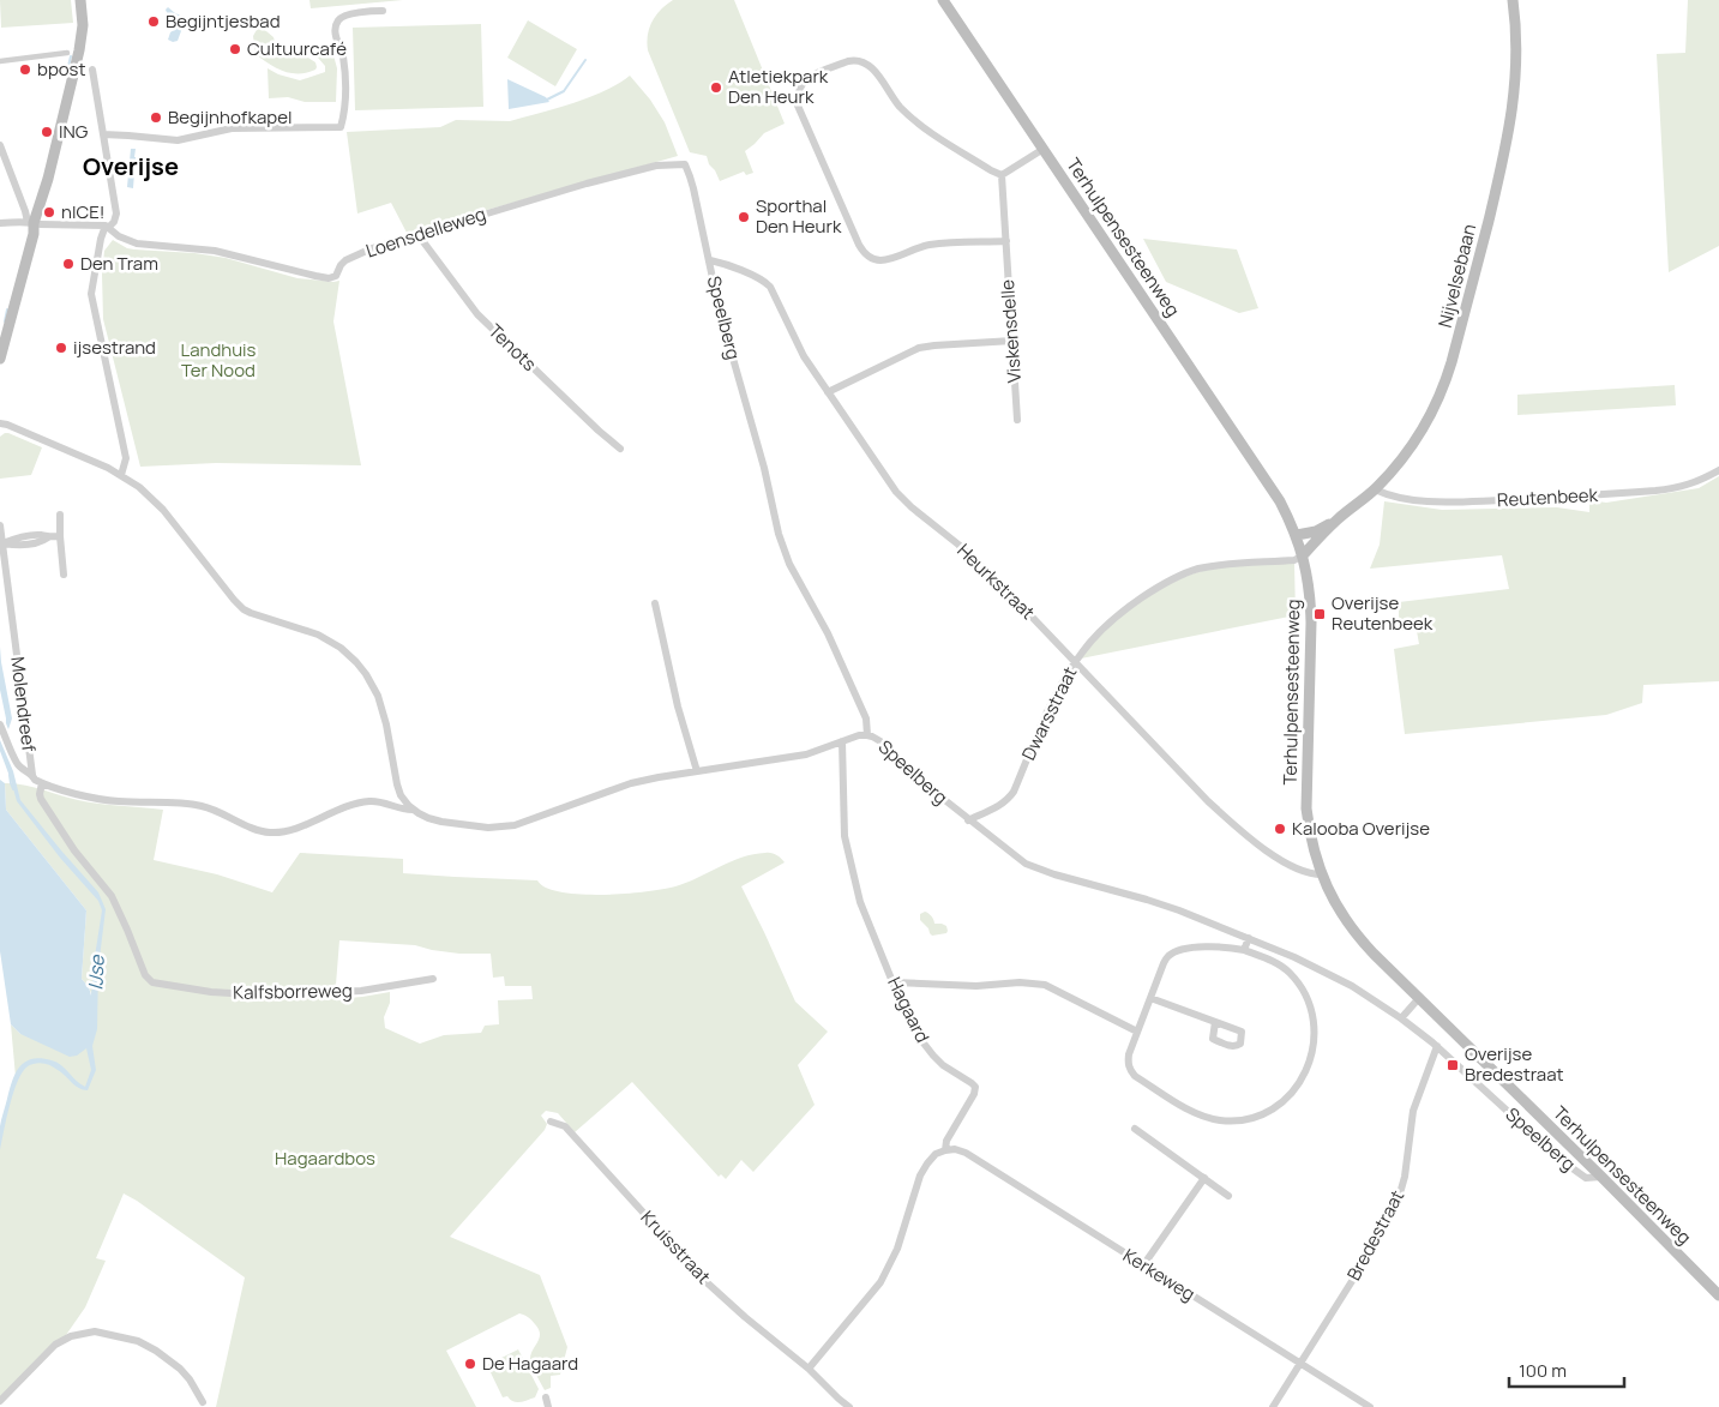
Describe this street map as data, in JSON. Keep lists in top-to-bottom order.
{
  "streets": {
    "main road": ["Terhulpensesteenweg", "Nijvelsebaan"],
    "street": [
      "Loensdelleweg",
      "Speelberg",
      "Viskensdelle",
      "Tenots",
      "Reutenbeek",
      "Heurkstraat",
      "Molendreef",
      "Dwarsstraat",
      "Kalfsborreweg",
      "Hagaard",
      "Bredestraat",
      "Kruisstraat",
      "Kerkeweg"
    ]
  },
  "crossings": [
    ["Loensdelleweg", "Speelberg"],
    ["Loensdelleweg", "Tenots"],
    ["Terhulpensesteenweg", "Nijvelsebaan"],
    ["Terhulpensesteenweg", "Speelberg"],
    ["Terhulpensesteenweg", "Heurkstraat"],
    ["Terhulpensesteenweg", "Dwarsstraat"],
    ["Nijvelsebaan", "Reutenbeek"],
    ["Nijvelsebaan", "Dwarsstraat"],
    ["Speelberg", "Heurkstraat"],
    ["Speelberg", "Dwarsstraat"],
    ["Speelberg", "Bredestraat"],
    ["Heurkstraat", "Dwarsstraat"],
    ["Hagaard", "Kruisstraat"],
    ["Hagaard", "Kerkeweg"],
    ["Bredestraat", "Kerkeweg"]
  ],
  "districts": ["Overijse"],
  "water": ["IJse"],
  "parks": ["Landhuis Ter Nood", "Hagaardbos"],
  "places": {
    "other": [
      "Begijntjesbad",
      "Cultuurcafé",
      "bpost",
      "Atletiekpark Den Heurk",
      "Begijnhofkapel",
      "ING",
      "nICE!",
      "Sporthal Den Heurk",
      "Den Tram",
      "ijsestrand",
      "Kalooba Overijse",
      "De Hagaard"
    ],
    "transit": ["Overijse Reutenbeek", "Overijse Bredestraat"]
  },
  "scale_bar": "100 m"
}
